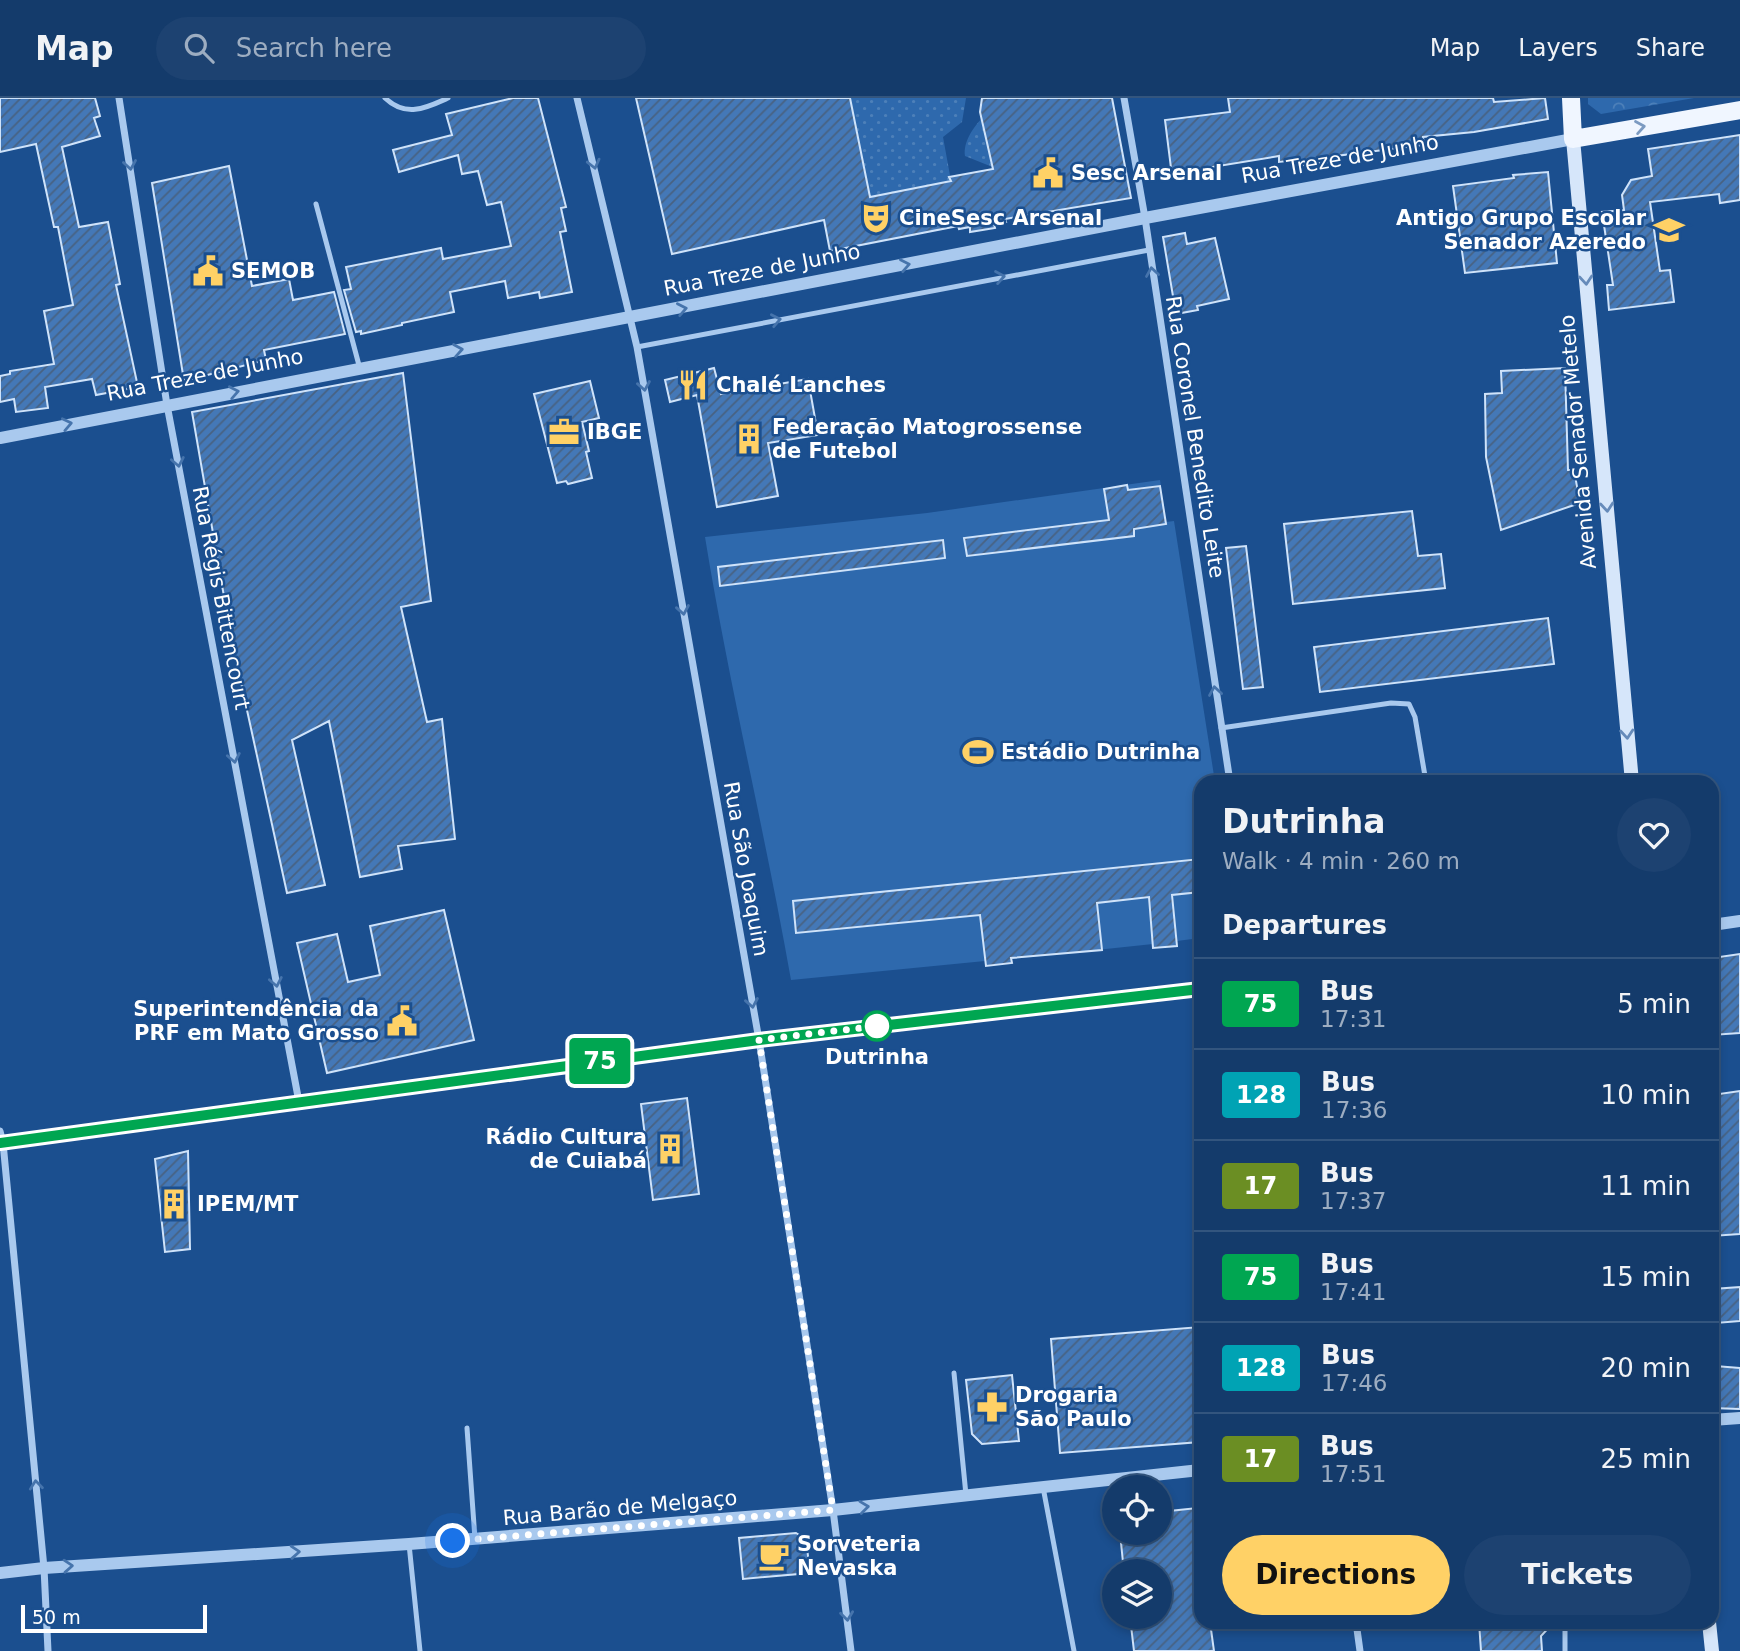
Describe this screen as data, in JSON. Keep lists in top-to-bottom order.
{
  "streets": {
    "main road": ["Rua Treze de Junho", "Avenida Senador Metelo"],
    "street": [
      "Rua Coronel Benedito Leite",
      "Rua Régis Bittencourt",
      "Rua São Joaquim",
      "Rua Barão de Melgaço"
    ]
  },
  "crossings": [
    ["Rua Treze de Junho", "Rua Coronel Benedito Leite"],
    ["Rua Treze de Junho", "Avenida Senador Metelo"],
    ["Rua Treze de Junho", "Rua Régis Bittencourt"],
    ["Rua Treze de Junho", "Rua São Joaquim"],
    ["Rua São Joaquim", "Rua Barão de Melgaço"]
  ],
  "one_way": [
    "Rua Treze de Junho",
    "Rua Coronel Benedito Leite",
    "Avenida Senador Metelo",
    "Rua Régis Bittencourt",
    "Rua São Joaquim",
    "Rua Barão de Melgaço"
  ],
  "places": {
    "public building": ["Sesc Arsenal", "SEMOB", "Superintendência da PRF em Mato Grosso"],
    "theatre": ["CineSesc Arsenal"],
    "school or university": ["Antigo Grupo Escolar Senador Azeredo"],
    "restaurant": ["Chalé Lanches"],
    "office": ["IBGE"],
    "building": ["Federação Matogrossense de Futebol", "Rádio Cultura de Cuiabá", "IPEM/MT"],
    "sports": ["Estádio Dutrinha"],
    "other": ["Dutrinha"],
    "pharmacy": ["Drogaria São Paulo"],
    "cafe": ["Sorveteria Nevaska"]
  },
  "lines": ["bus line 75"],
  "scale_bar": "50 m",
  "page": {
    "header": "Map",
    "search": "Search here",
    "nav": ["Map", "Layers", "Share"],
    "on_map": "75",
    "heading": [
      ["Dutrinha", "Walk · 4 min · 260 m"],
      "Departures"
    ],
    "list": [
      {
        "mark": "75",
        "name": "Bus",
        "note": "17:31",
        "value": "5 min"
      },
      {
        "mark": "128",
        "name": "Bus",
        "note": "17:36",
        "value": "10 min"
      },
      {
        "mark": "17",
        "name": "Bus",
        "note": "17:37",
        "value": "11 min"
      },
      {
        "mark": "75",
        "name": "Bus",
        "note": "17:41",
        "value": "15 min"
      },
      {
        "mark": "128",
        "name": "Bus",
        "note": "17:46",
        "value": "20 min"
      },
      {
        "mark": "17",
        "name": "Bus",
        "note": "17:51",
        "value": "25 min"
      }
    ],
    "buttons": ["Directions", "Tickets"],
    "scale": "50 m"
  }
}
